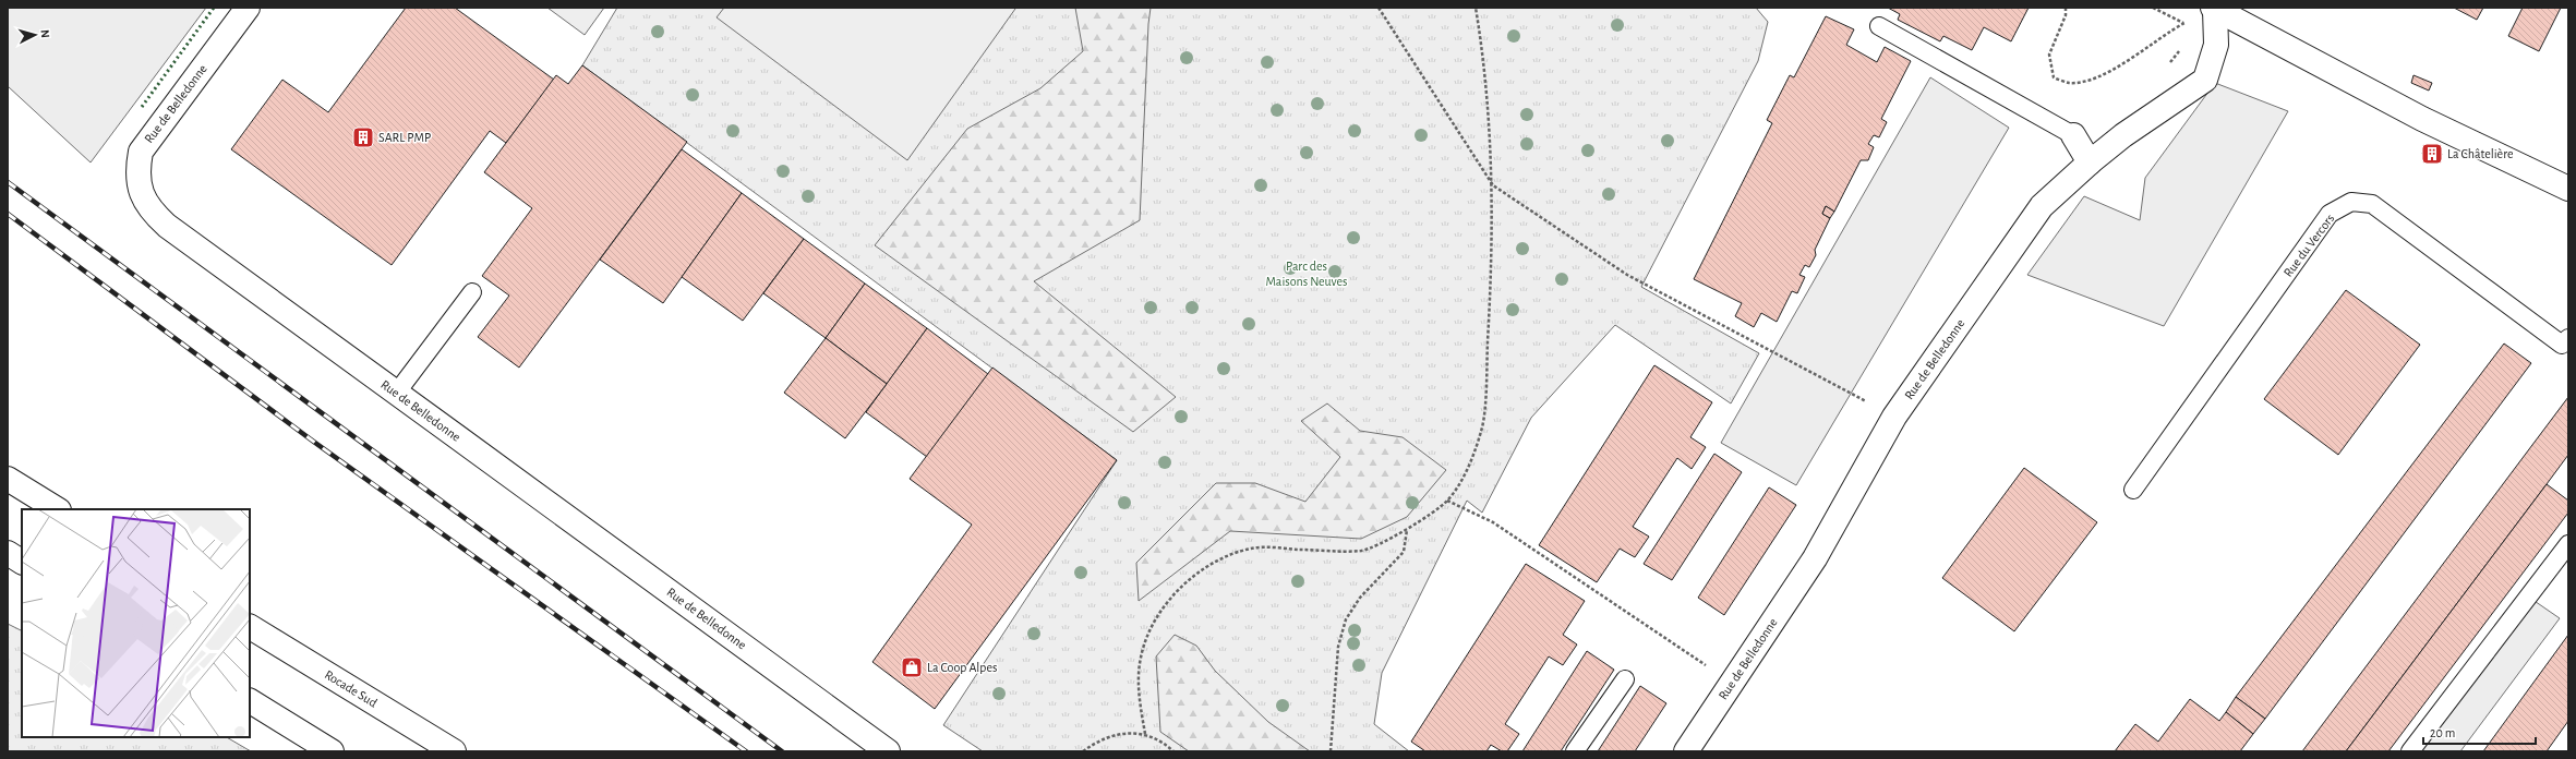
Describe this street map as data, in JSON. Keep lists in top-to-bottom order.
{
  "streets": {
    "main road": ["Rue de Belledonne", "Rocade Sud"],
    "lane": ["Rue du Vercors"]
  },
  "parks": ["Parc des Maisons Neuves"],
  "places": {
    "building": ["SARL PMP", "La Châtelière"],
    "shop": ["La Coop Alpes"]
  },
  "scale_bar": "20 m",
  "north": "right"
}
